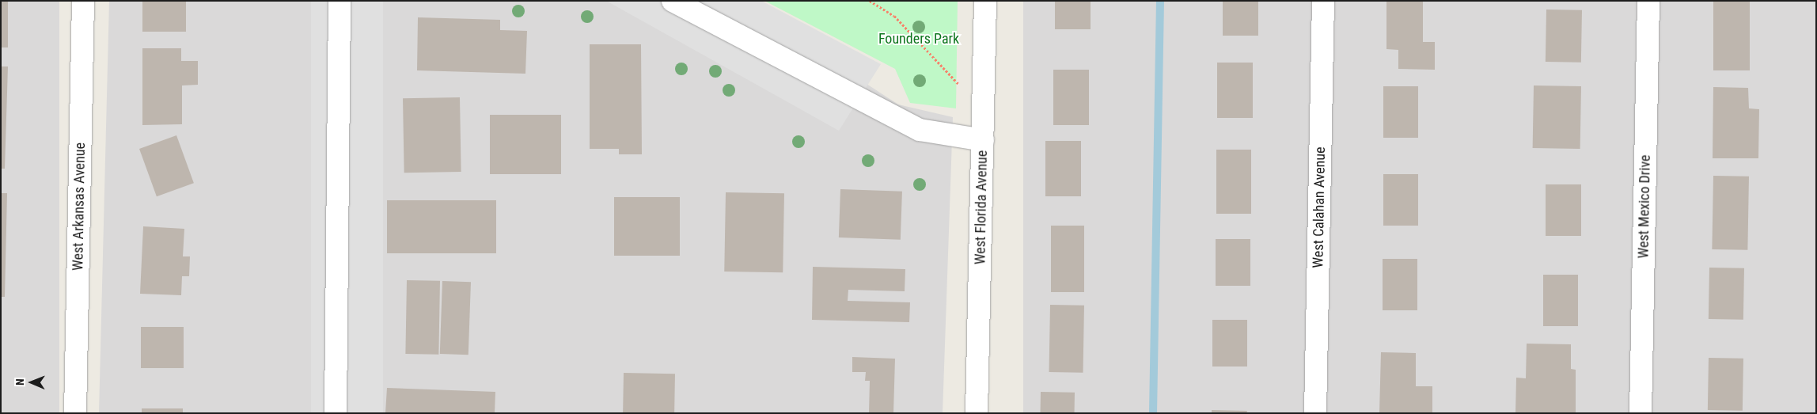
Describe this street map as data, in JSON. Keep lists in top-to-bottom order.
{
  "streets": {
    "street": [
      "West Arkansas Avenue",
      "West Mexico Drive",
      "West Florida Avenue",
      "West Calahan Avenue"
    ]
  },
  "parks": ["Founders Park"],
  "north": "left"
}
